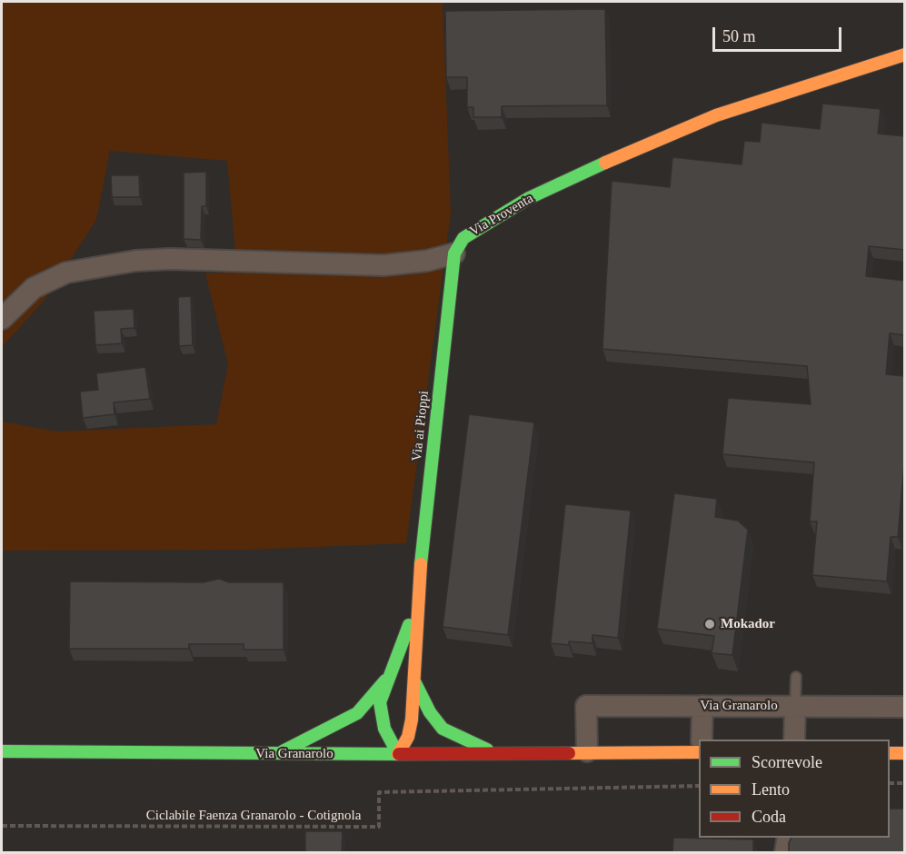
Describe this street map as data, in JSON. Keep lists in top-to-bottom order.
{
  "streets": {
    "street": ["Via Proventa", "Via ai Pioppi", "Via Granarolo"],
    "path": ["Ciclabile Faenza Granarolo - Cotignola"]
  },
  "crossings": [
    ["Via Proventa", "Via ai Pioppi"],
    ["Via ai Pioppi", "Via Granarolo"]
  ],
  "places": ["Mokador"],
  "legend": ["Scorrevole", "Lento", "Coda"],
  "scale_bar": "50 m"
}
